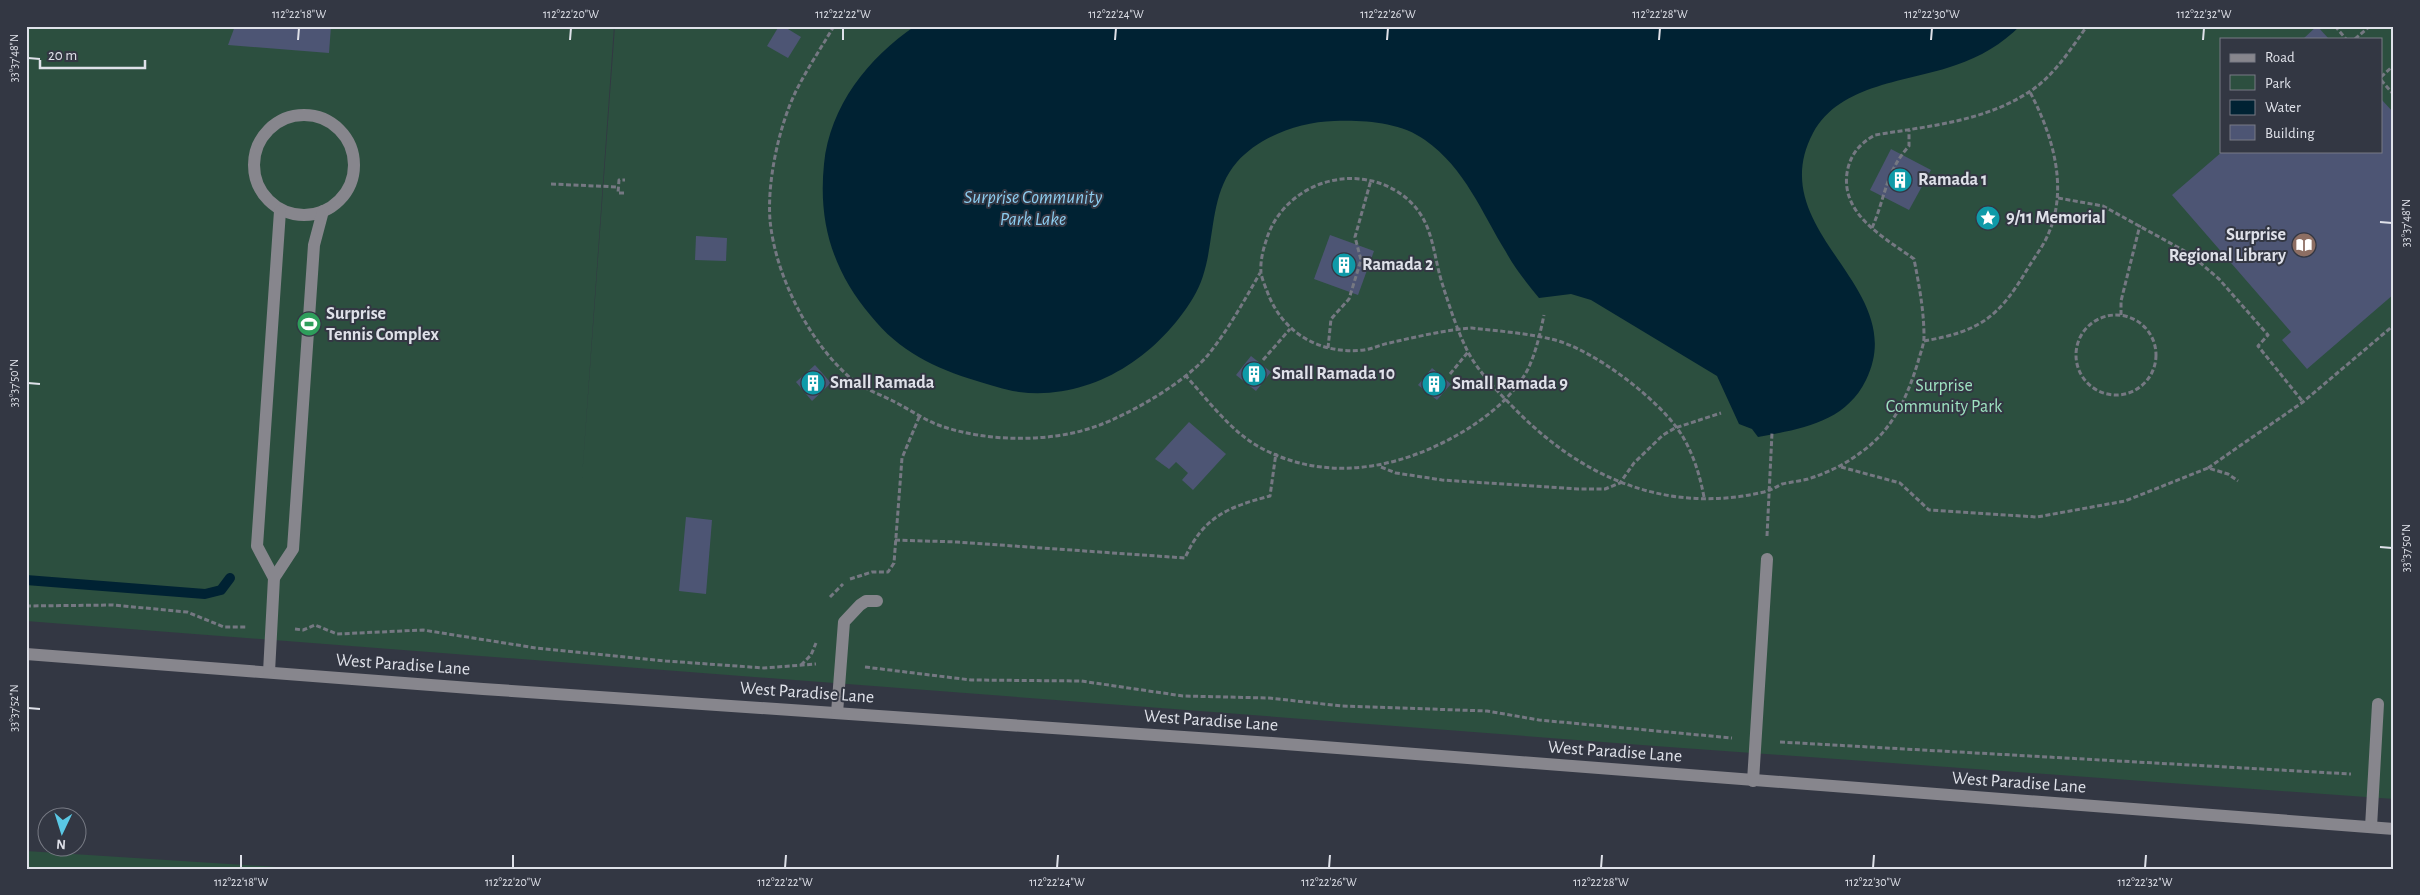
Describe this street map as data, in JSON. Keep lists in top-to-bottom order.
{
  "streets": {
    "street": ["West Paradise Lane"]
  },
  "water": ["Surprise Community Park Lake"],
  "parks": ["Surprise Community Park"],
  "places": {
    "building": [
      "Ramada 1",
      "Ramada 2",
      "Small Ramada 10",
      "Small Ramada",
      "Small Ramada 9"
    ],
    "place": ["9/11 Memorial"],
    "library": ["Surprise Regional Library"],
    "sports": ["Surprise Tennis Complex"]
  },
  "legend": [
    "Road",
    "Park",
    "Water",
    "Building"
  ],
  "scale_bar": "20 m",
  "north": "bottom",
  "coordinates": [
    "112°22'18\"W",
    "112°22'20\"W",
    "112°22'22\"W",
    "112°22'24\"W",
    "112°22'26\"W",
    "112°22'28\"W",
    "112°22'30\"W",
    "112°22'32\"W",
    "33°37'48\"N",
    "33°37'50\"N",
    "33°37'52\"N"
  ]
}
